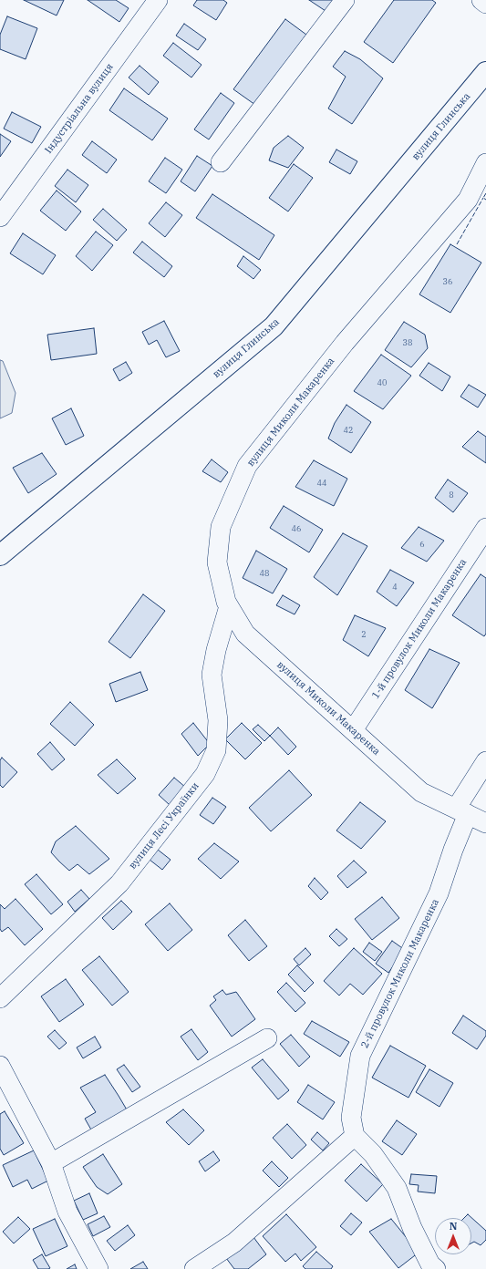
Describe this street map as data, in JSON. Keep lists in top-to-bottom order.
{
  "streets": {
    "main road": ["вулиця Глинська"],
    "street": [
      "Індустріальна вулиця",
      "вулиця Миколи Макаренка",
      "1-й провулок Миколи Макаренка",
      "вулиця Лесі Українки",
      "2-й провулок Миколи Макаренка"
    ]
  },
  "crossings": [
    ["вулиця Миколи Макаренка", "1-й провулок Миколи Макаренка"],
    ["вулиця Миколи Макаренка", "вулиця Лесі Українки"],
    ["вулиця Миколи Макаренка", "2-й провулок Миколи Макаренка"]
  ],
  "house_numbers": [
    "36",
    "38",
    "40",
    "42",
    "44",
    "8",
    "46",
    "6",
    "48",
    "4",
    "2"
  ],
  "north": "top"
}
